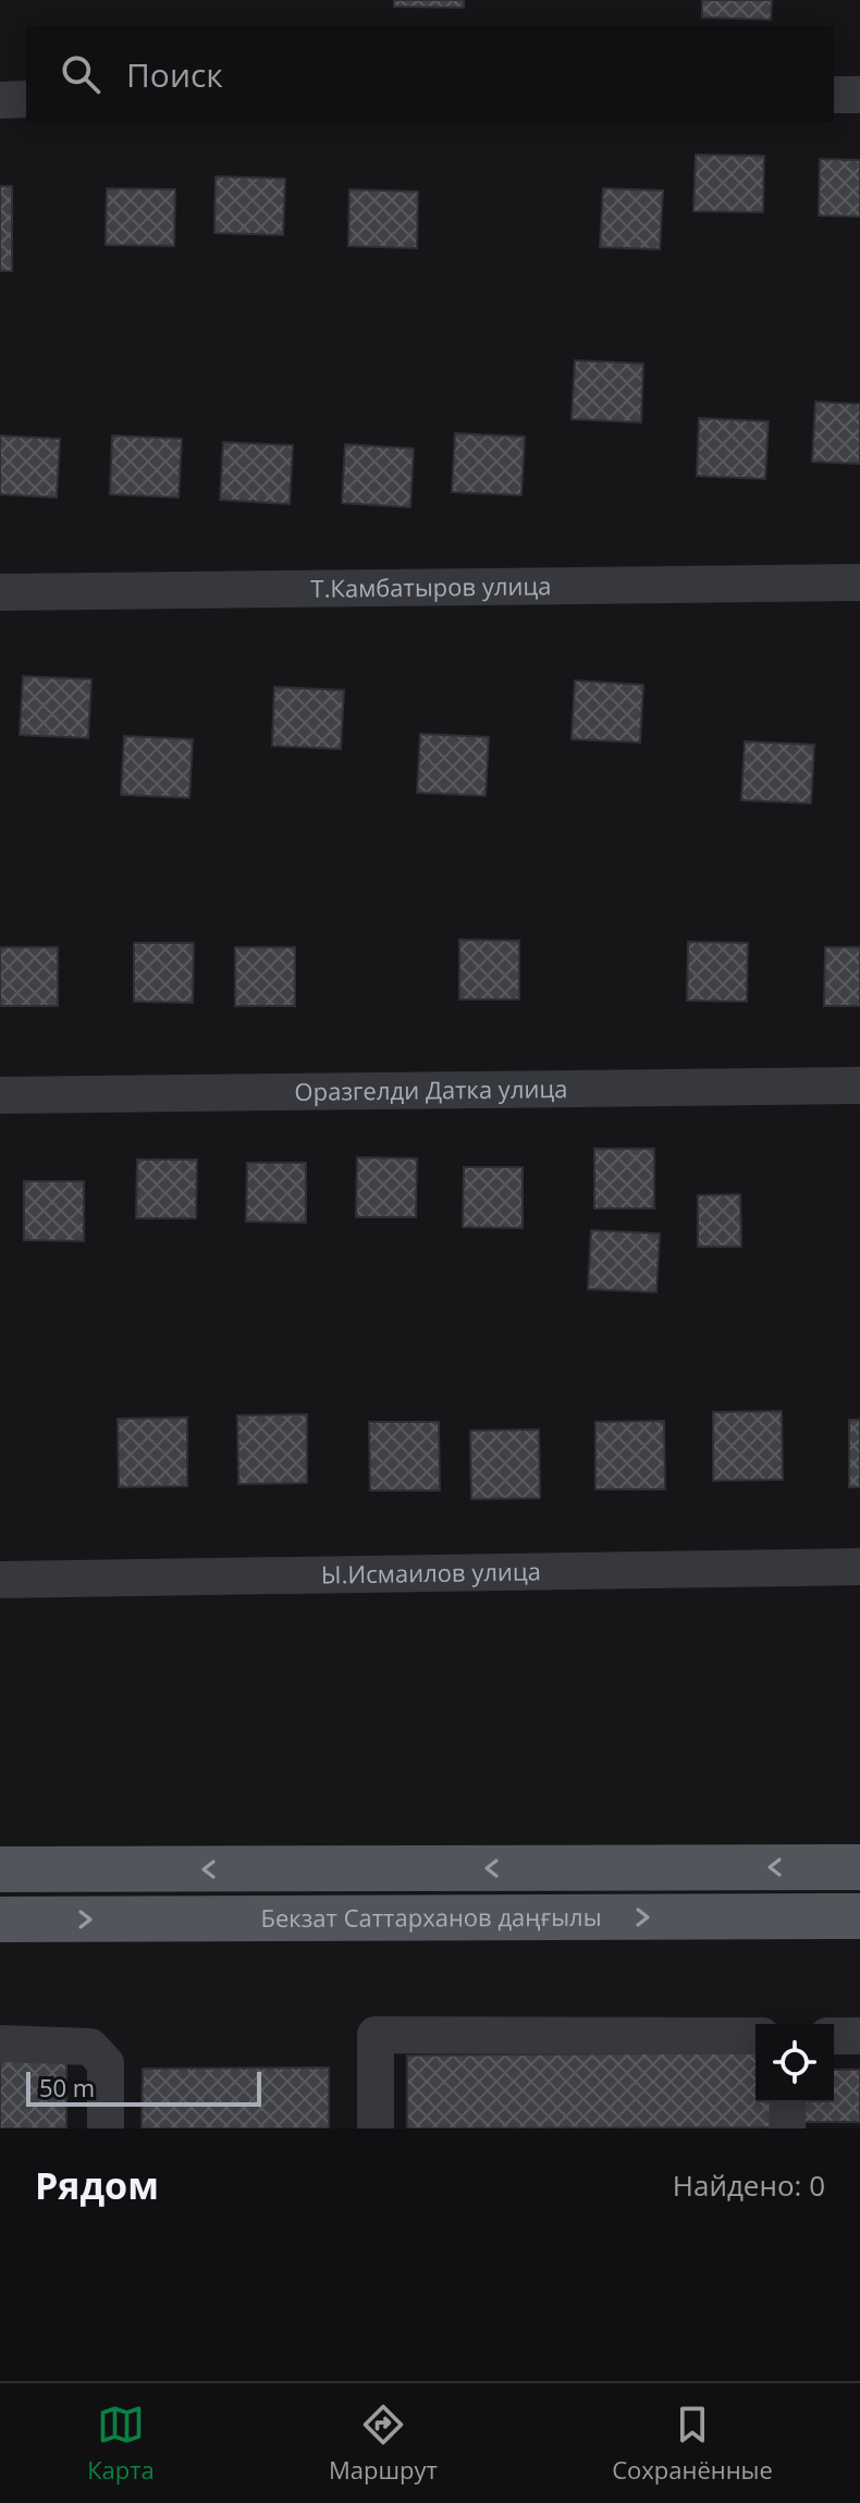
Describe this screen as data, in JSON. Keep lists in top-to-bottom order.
{
  "streets": {
    "main road": ["Бекзат Саттарханов даңғылы"],
    "street": ["Т.Камбатыров улица", "Оразгелди Датка улица", "Ы.Исмаилов улица"]
  },
  "scale_bar": "50 m",
  "page": {
    "search": "Поиск",
    "scale": "50 m",
    "heading": ["Рядом", "Найдено: 0"],
    "nav": ["Карта", "Маршрут", "Сохранённые"]
  }
}
